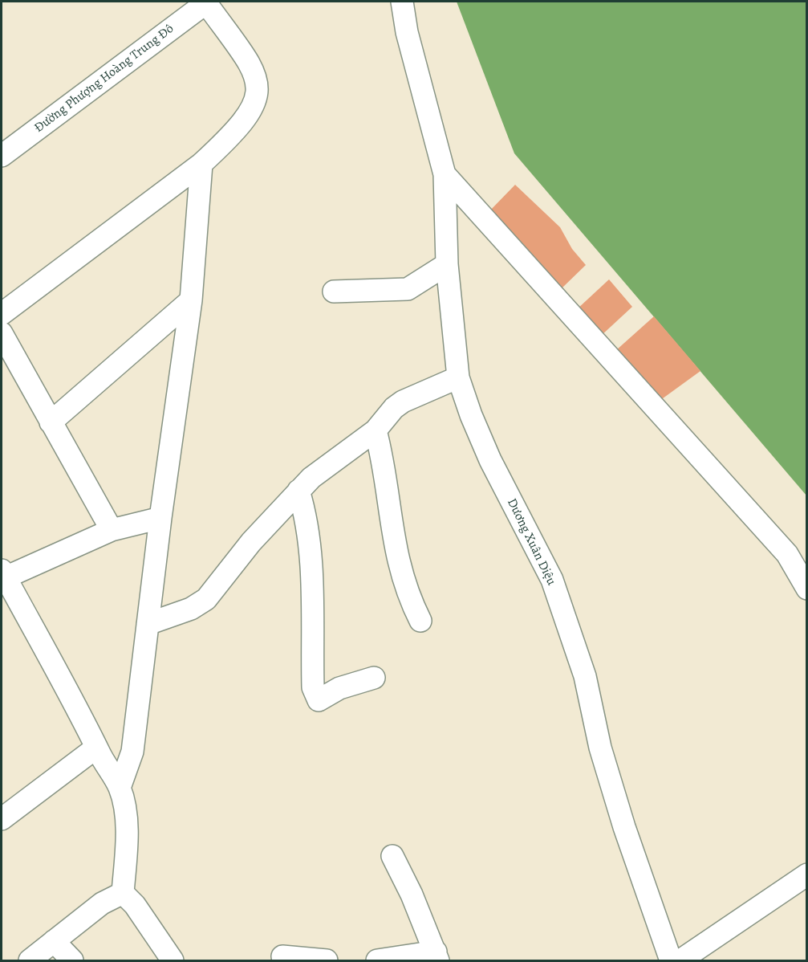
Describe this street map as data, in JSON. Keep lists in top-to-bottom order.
{
  "streets": {
    "street": ["Đường Phượng Hoàng Trung Đô", "Dương Xuân Diệu"]
  }
}
